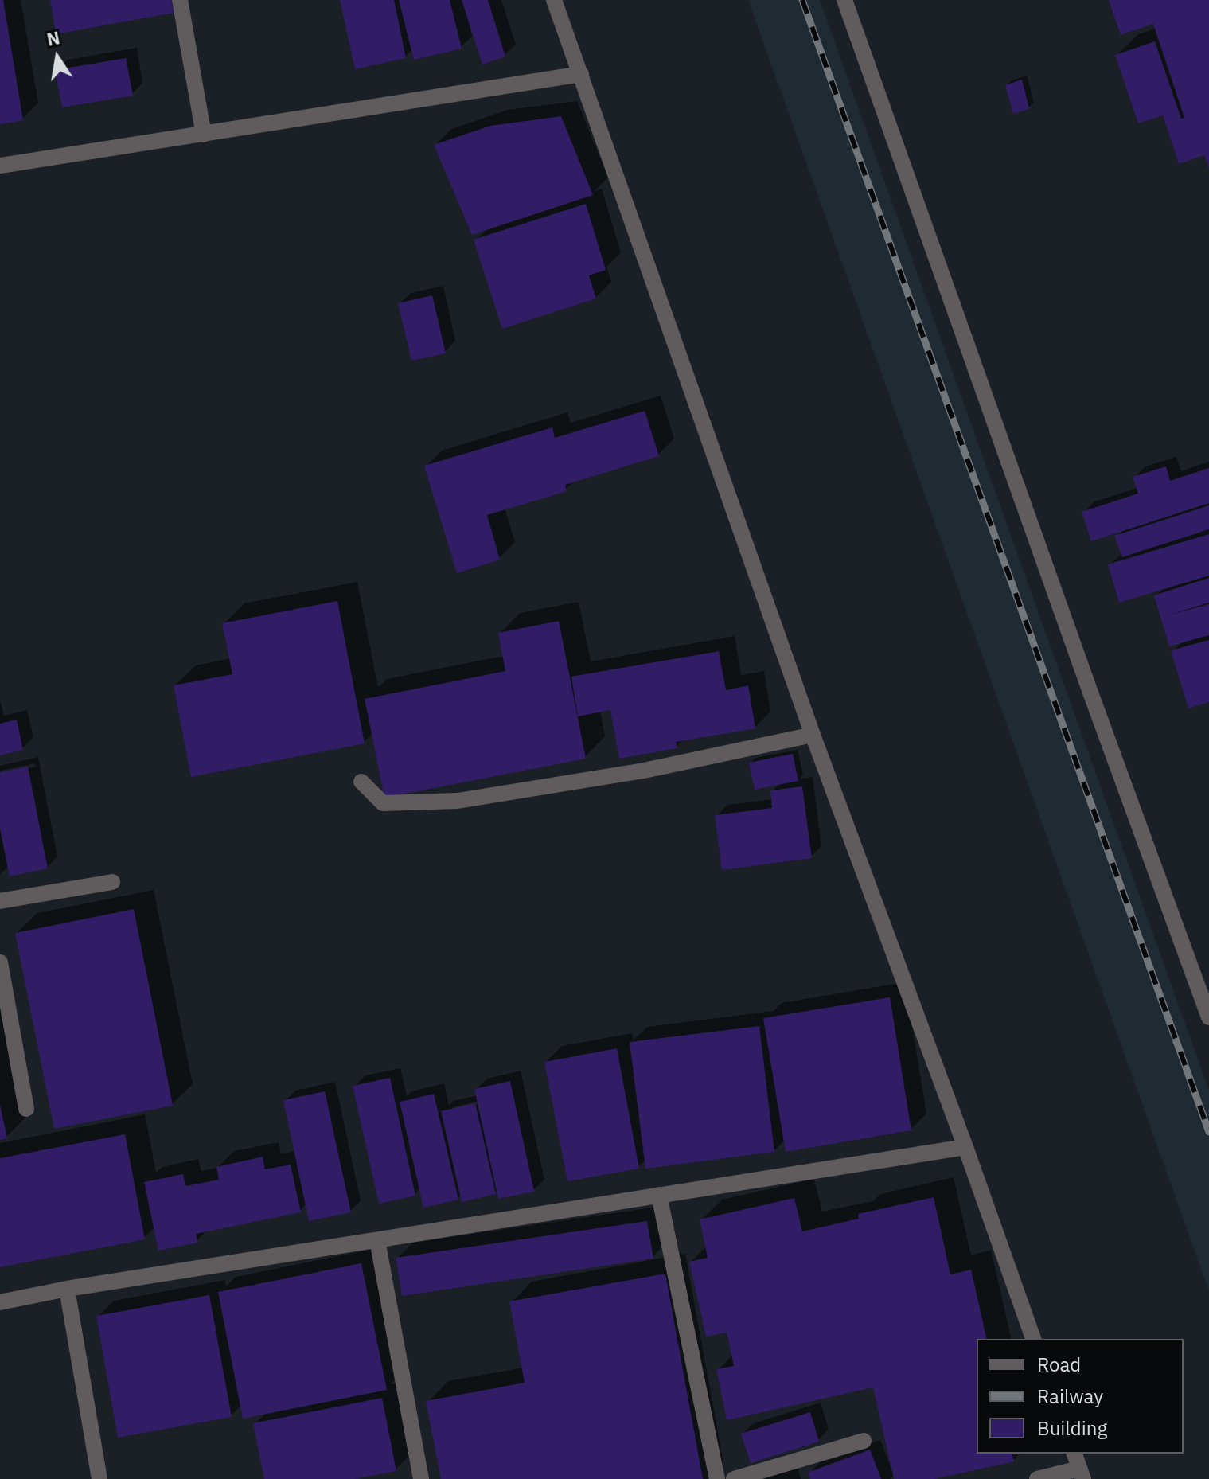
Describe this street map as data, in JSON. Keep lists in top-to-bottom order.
{
  "legend": ["Road", "Railway", "Building"],
  "north": "top"
}
